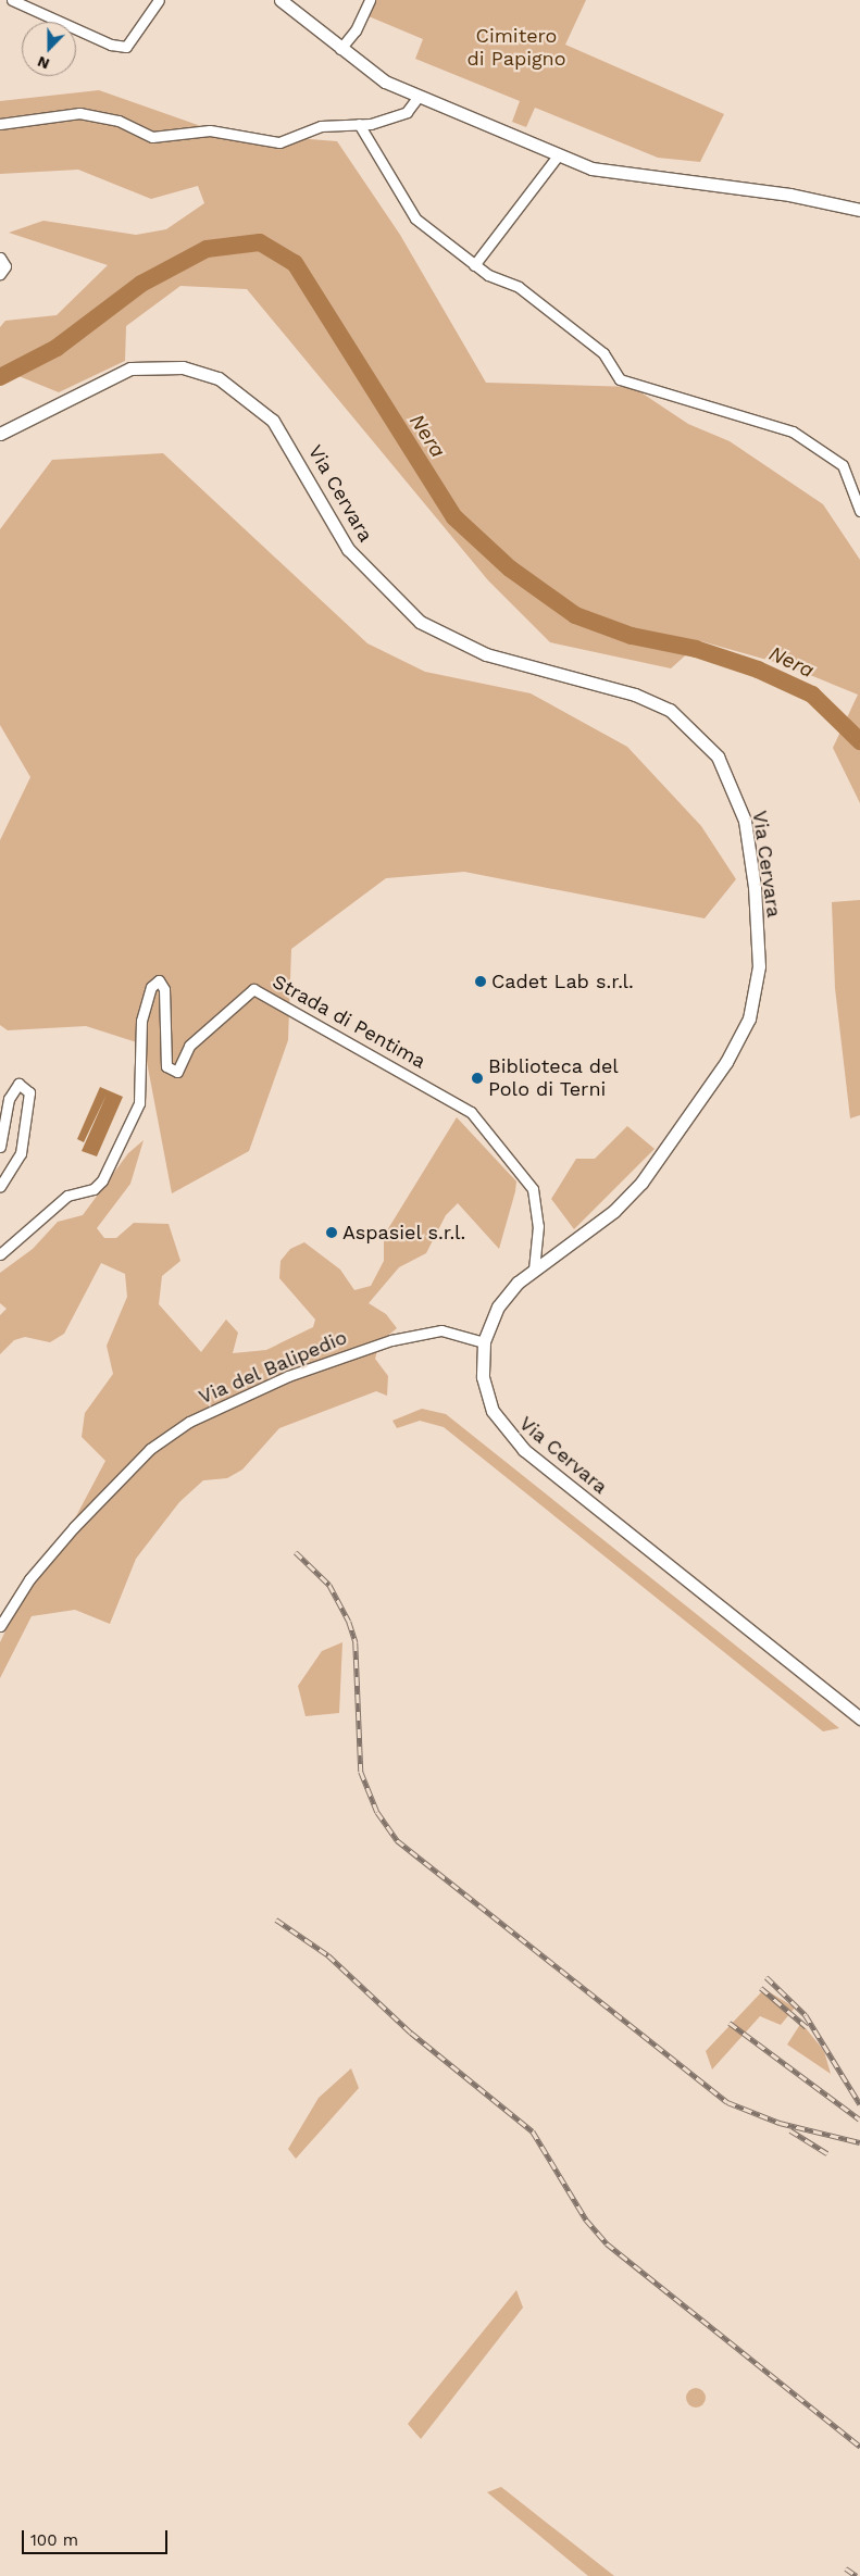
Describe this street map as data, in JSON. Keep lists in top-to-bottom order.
{
  "streets": {
    "main road": ["Via Cervara"],
    "street": ["Strada di Pentima", "Via del Balipedio"]
  },
  "crossings": [
    ["Via Cervara", "Strada di Pentima"],
    ["Via Cervara", "Via del Balipedio"]
  ],
  "water": ["Nera"],
  "parks": ["Cimitero di Papigno"],
  "places": ["Cadet Lab s.r.l.", "Biblioteca del Polo di Terni", "Aspasiel s.r.l."],
  "scale_bar": "100 m",
  "north": "bottom"
}
